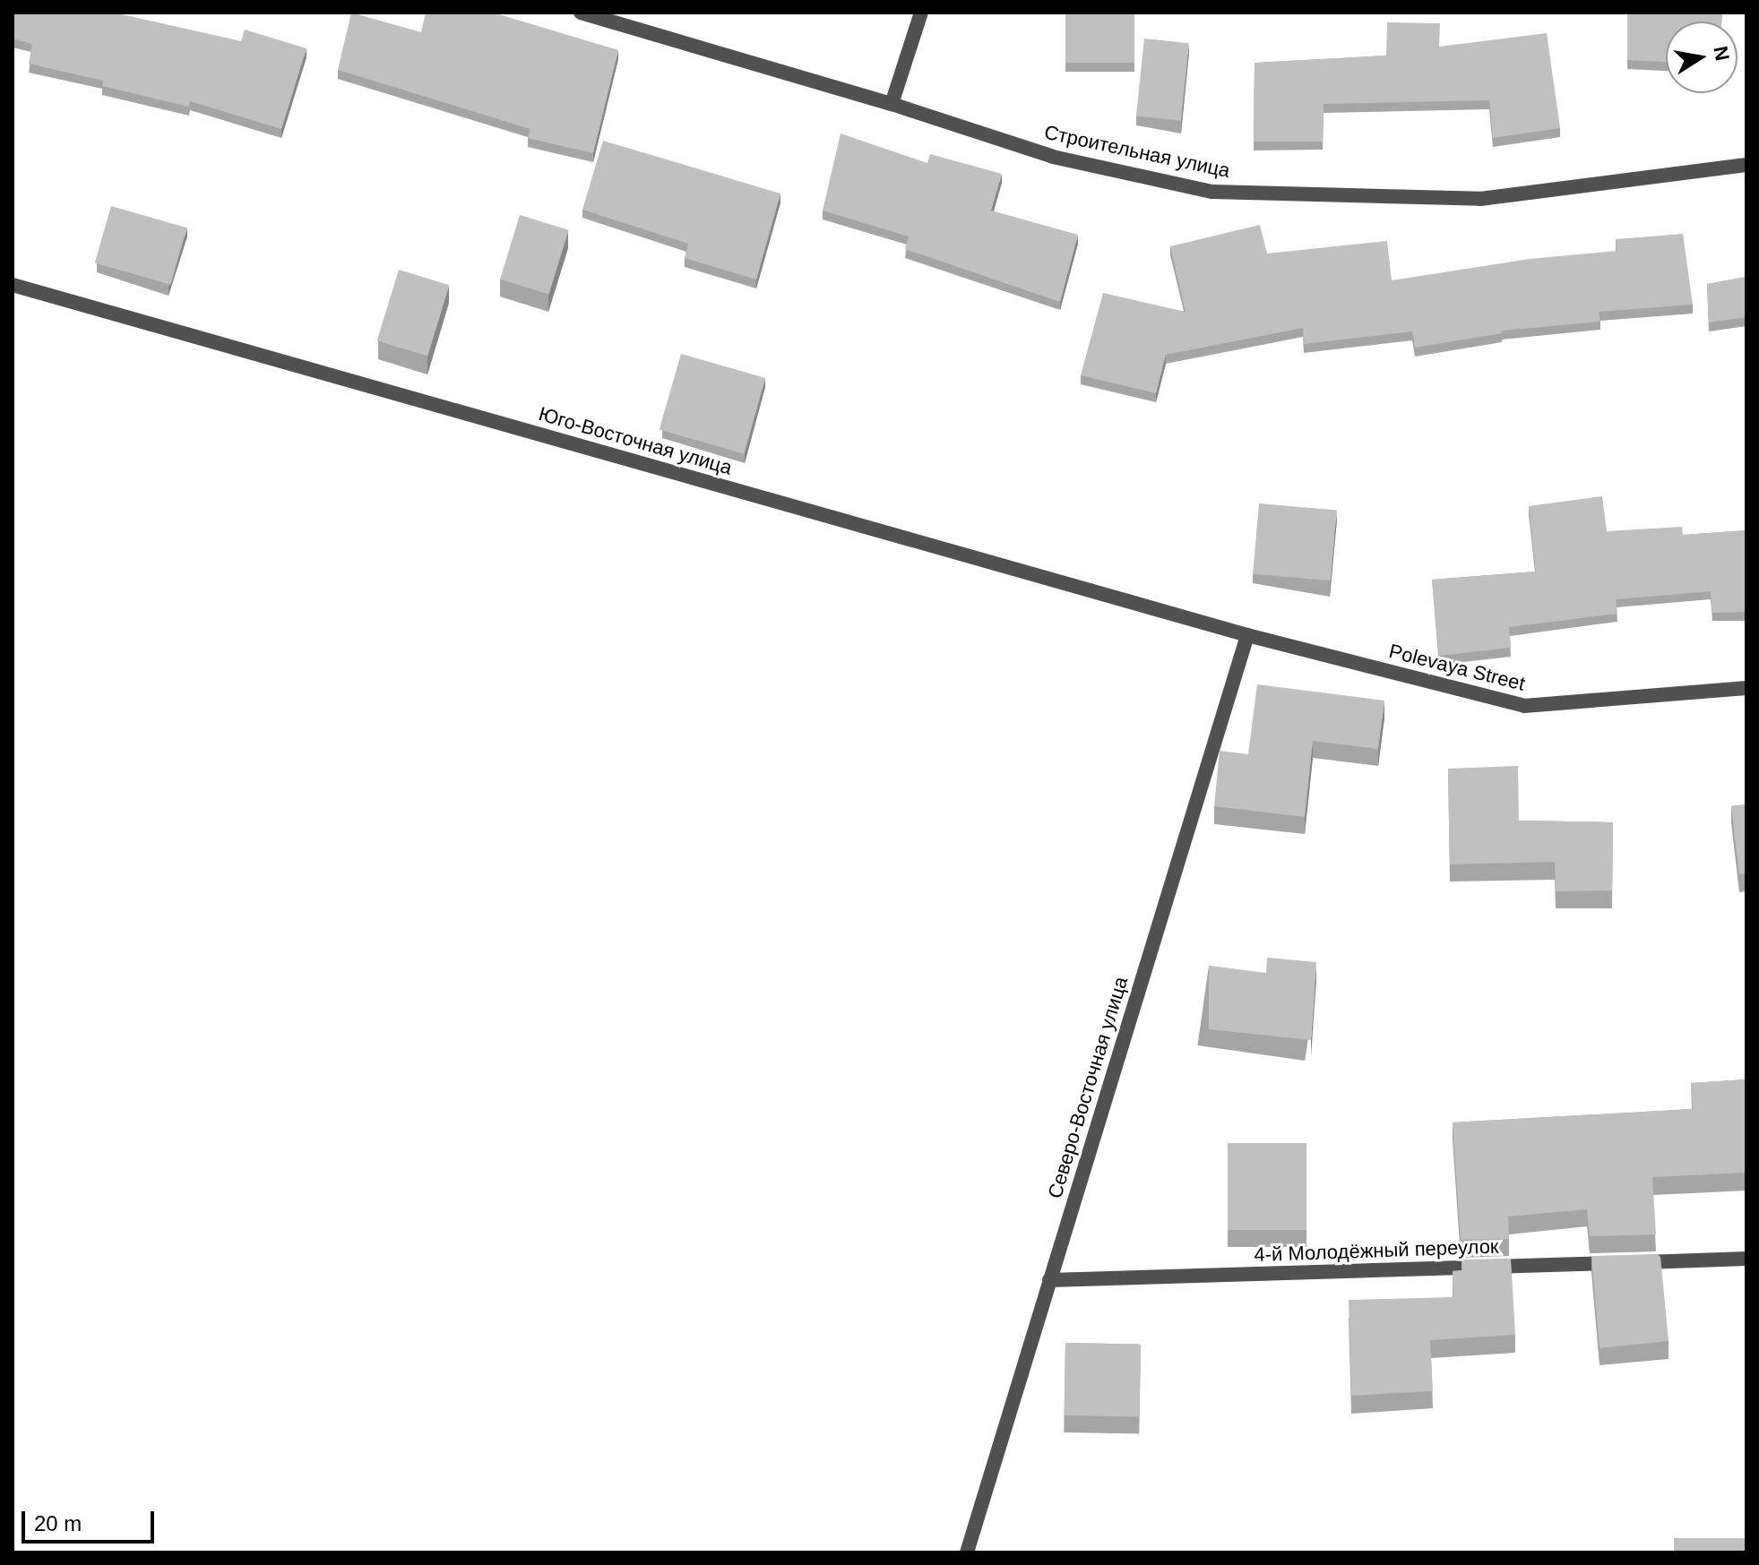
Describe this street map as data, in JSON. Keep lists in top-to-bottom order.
{
  "streets": {
    "street": [
      "Строительная улица",
      "Юго-Восточная улица",
      "Polevaya Street",
      "Северо-Восточная улица",
      "4-й Молодёжный переулок"
    ]
  },
  "crossings": [
    ["Юго-Восточная улица", "Polevaya Street"],
    ["Юго-Восточная улица", "Северо-Восточная улица"],
    ["Polevaya Street", "Северо-Восточная улица"],
    ["Северо-Восточная улица", "4-й Молодёжный переулок"]
  ],
  "scale_bar": "20 m",
  "north": "right"
}
